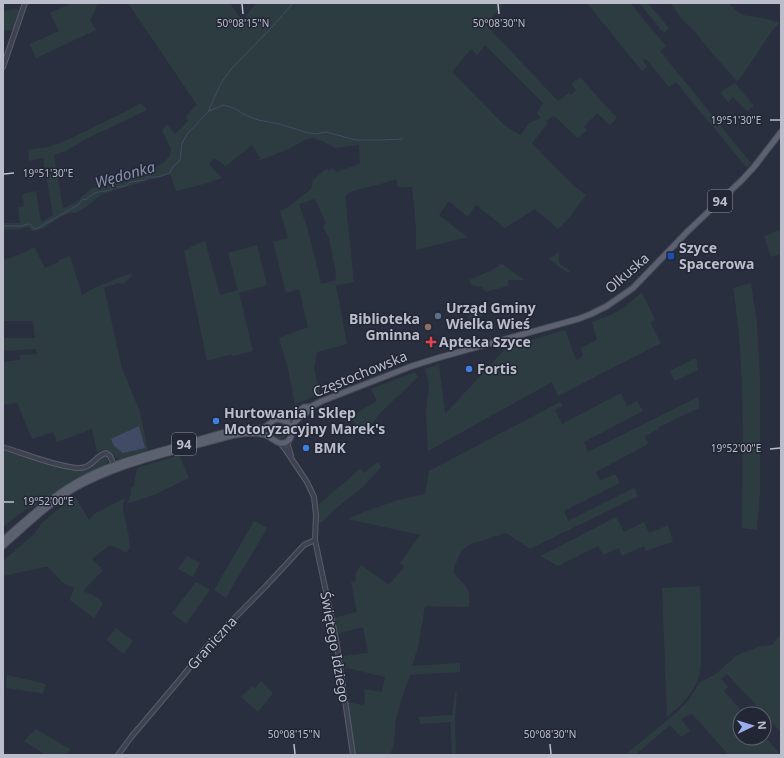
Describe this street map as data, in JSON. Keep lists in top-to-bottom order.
{
  "streets": {
    "main road": ["94", "Olkuska", "Częstochowska"],
    "street": ["Graniczna", "Świętego Idziego"]
  },
  "crossings": [
    ["94", "Częstochowska"],
    ["94", "Świętego Idziego"],
    ["Olkuska", "Częstochowska"],
    ["Częstochowska", "Świętego Idziego"],
    ["Graniczna", "Świętego Idziego"]
  ],
  "water": ["Wędonka"],
  "places": {
    "transit": ["Szyce Spacerowa"],
    "other": [
      "Urząd Gminy Wielka Wieś",
      "Biblioteka Gminna",
      "Fortis",
      "Hurtowania i Sklep Motoryzacyjny Marek's",
      "BMK"
    ],
    "health": ["Apteka Szyce"]
  },
  "north": "right",
  "coordinates": [
    "50°08'15\"N",
    "50°08'30\"N",
    "19°51'30\"E",
    "19°52'00\"E"
  ]
}
